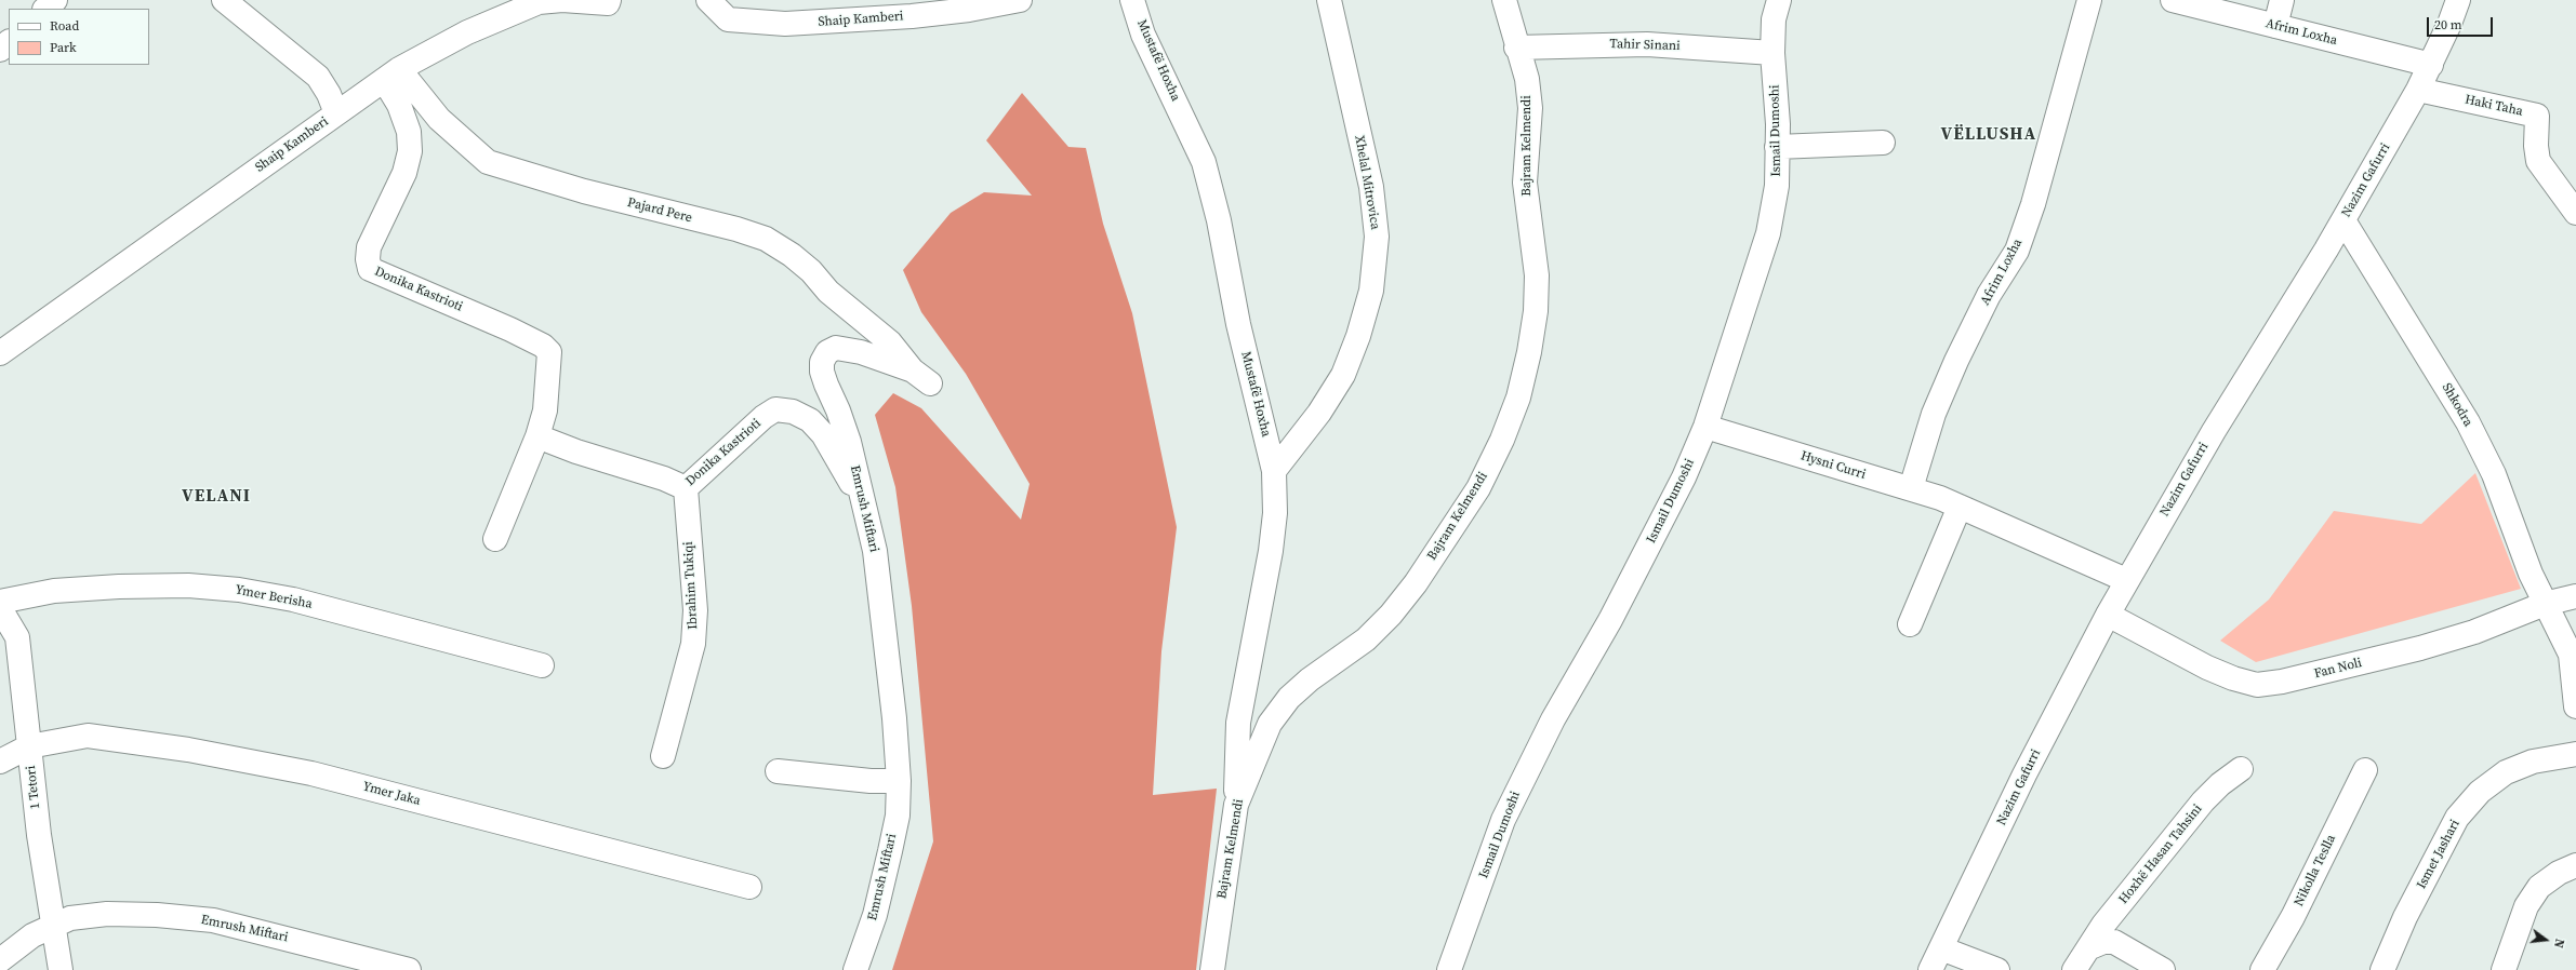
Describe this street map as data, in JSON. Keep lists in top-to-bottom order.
{
  "streets": {
    "street": [
      "Shaip Kamberi",
      "Afrim Loxha",
      "Tahir Sinani",
      "Mustafë Hoxha",
      "Haki Taha",
      "Ismail Dumoshi",
      "Bajram Kelmendi",
      "Nazim Gafurri",
      "Xhelal Mitrovica",
      "Pajard Pere",
      "Donika Kastrioti",
      "Shkodra",
      "Hysni Curri",
      "Emrush Miftari",
      "Ibrahim Tukiqi",
      "Ymer Berisha",
      "Fan Noli",
      "1 Tetori",
      "Ymer Jaka",
      "Hoxhë Hasan Tahsini",
      "Ismet Jashari",
      "Nikolla Teslla"
    ]
  },
  "crossings": [
    ["Shaip Kamberi", "Pajard Pere"],
    ["Shaip Kamberi", "Donika Kastrioti"],
    ["Afrim Loxha", "Nazim Gafurri"],
    ["Afrim Loxha", "Hysni Curri"],
    ["Tahir Sinani", "Ismail Dumoshi"],
    ["Tahir Sinani", "Bajram Kelmendi"],
    ["Mustafë Hoxha", "Bajram Kelmendi"],
    ["Mustafë Hoxha", "Xhelal Mitrovica"],
    ["Haki Taha", "Nazim Gafurri"],
    ["Ismail Dumoshi", "Hysni Curri"],
    ["Nazim Gafurri", "Shkodra"],
    ["Nazim Gafurri", "Hysni Curri"],
    ["Nazim Gafurri", "Fan Noli"],
    ["Pajard Pere", "Donika Kastrioti"],
    ["Pajard Pere", "Emrush Miftari"],
    ["Donika Kastrioti", "Emrush Miftari"],
    ["Donika Kastrioti", "Ibrahim Tukiqi"],
    ["Shkodra", "Fan Noli"],
    ["Emrush Miftari", "1 Tetori"],
    ["1 Tetori", "Ymer Jaka"]
  ],
  "districts": ["VËLLUSHA", "VELANI"],
  "legend": ["Road", "Park"],
  "scale_bar": "20 m",
  "north": "right"
}
